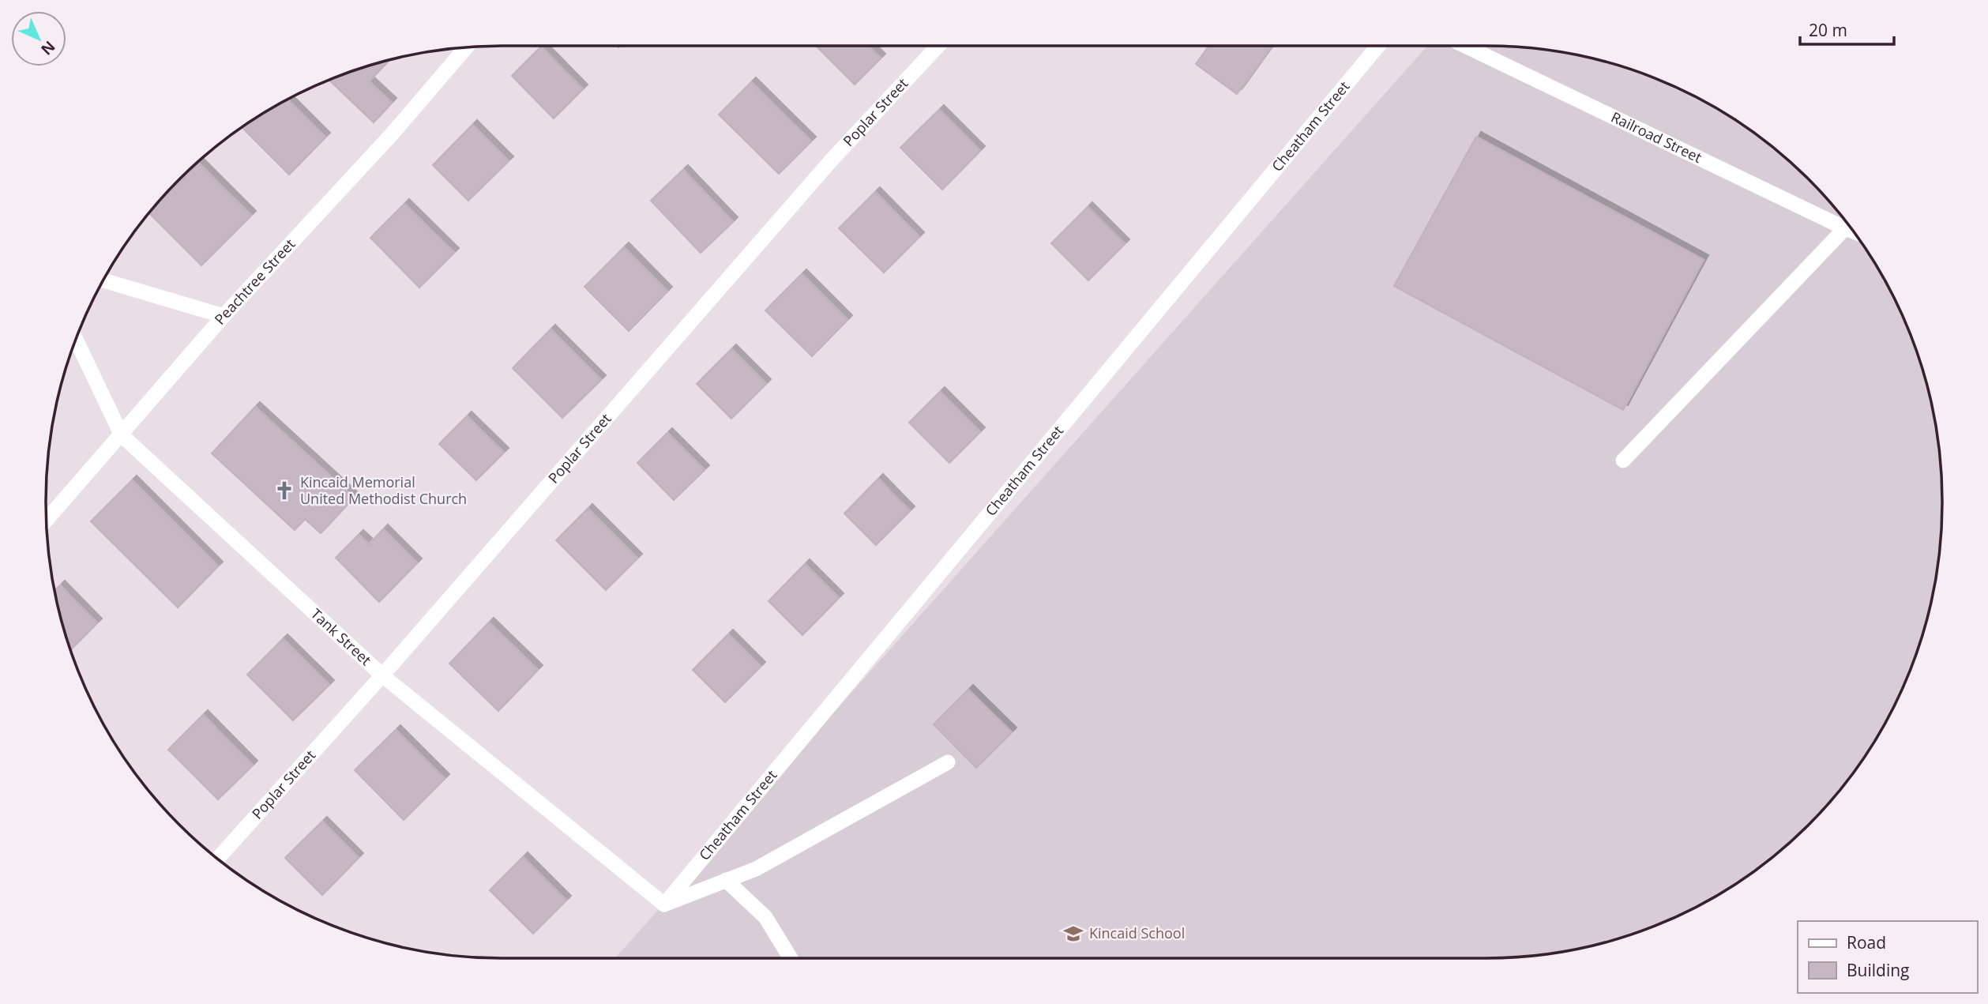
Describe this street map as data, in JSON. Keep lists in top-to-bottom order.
{
  "streets": {
    "street": [
      "Poplar Street",
      "Cheatham Street",
      "Railroad Street",
      "Peachtree Street",
      "Tank Street"
    ]
  },
  "crossings": [
    ["Poplar Street", "Tank Street"],
    ["Cheatham Street", "Tank Street"],
    ["Peachtree Street", "Tank Street"]
  ],
  "places": {
    "church": ["Kincaid Memorial United Methodist Church"],
    "school or university": ["Kincaid School"]
  },
  "legend": ["Road", "Building"],
  "scale_bar": "20 m",
  "north": "bottom right"
}
